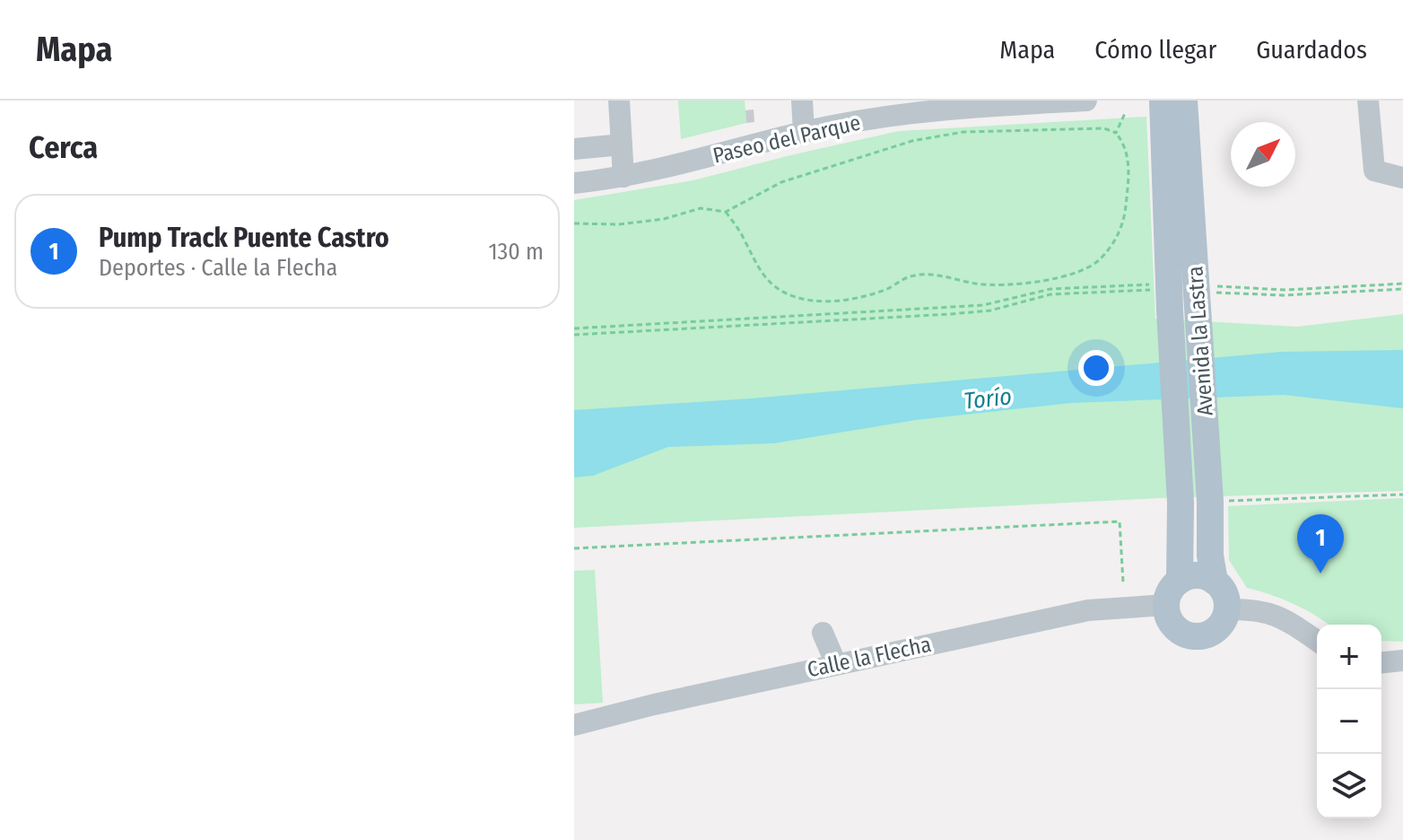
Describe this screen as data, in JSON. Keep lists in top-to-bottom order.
{
  "streets": {
    "main road": ["Avenida la Lastra"],
    "street": ["Paseo del Parque", "Calle la Flecha"]
  },
  "crossings": [
    ["Avenida la Lastra", "Calle la Flecha"]
  ],
  "water": ["Torío"],
  "north": "top right",
  "page": {
    "header": "Mapa",
    "nav": ["Mapa", "Cómo llegar", "Guardados"],
    "heading": "Cerca",
    "list": [
      {
        "mark": "1",
        "name": "Pump Track Puente Castro",
        "note": "Deportes · Calle la Flecha",
        "value": "130 m"
      }
    ],
    "pins": "1",
    "map_buttons": ["+", "−"]
  }
}
